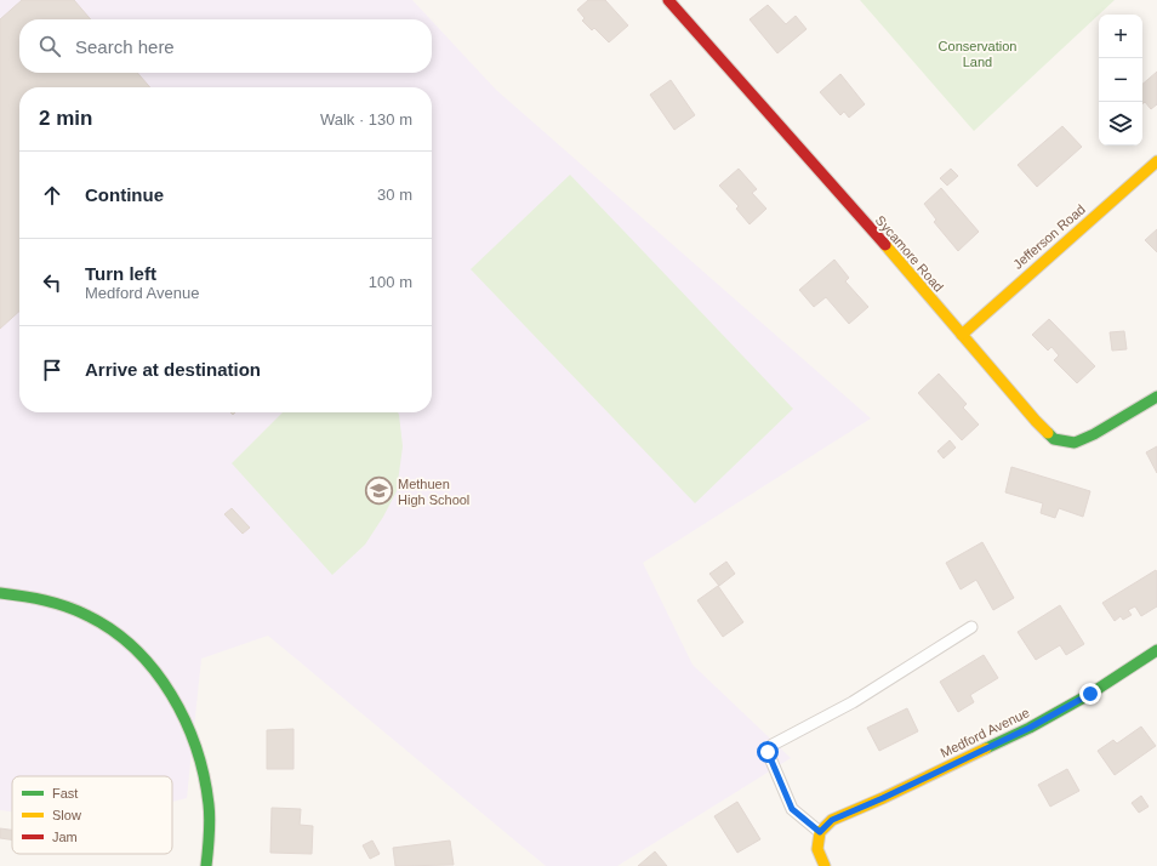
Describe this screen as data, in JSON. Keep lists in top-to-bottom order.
{
  "streets": {
    "street": ["Jefferson Road", "Sycamore Road", "Medford Avenue"]
  },
  "crossings": [
    ["Jefferson Road", "Sycamore Road"]
  ],
  "parks": ["Conservation Land"],
  "places": {
    "school or university": ["Methuen High School"]
  },
  "legend": ["Fast", "Slow", "Jam"],
  "page": {
    "map_buttons": ["+", "−"],
    "search": "Search here",
    "heading": ["2 min", "Walk · 130 m"],
    "list": [
      ["Continue", "30 m"],
      ["Turn left", "Medford Avenue", "100 m"],
      "Arrive at destination"
    ]
  }
}
